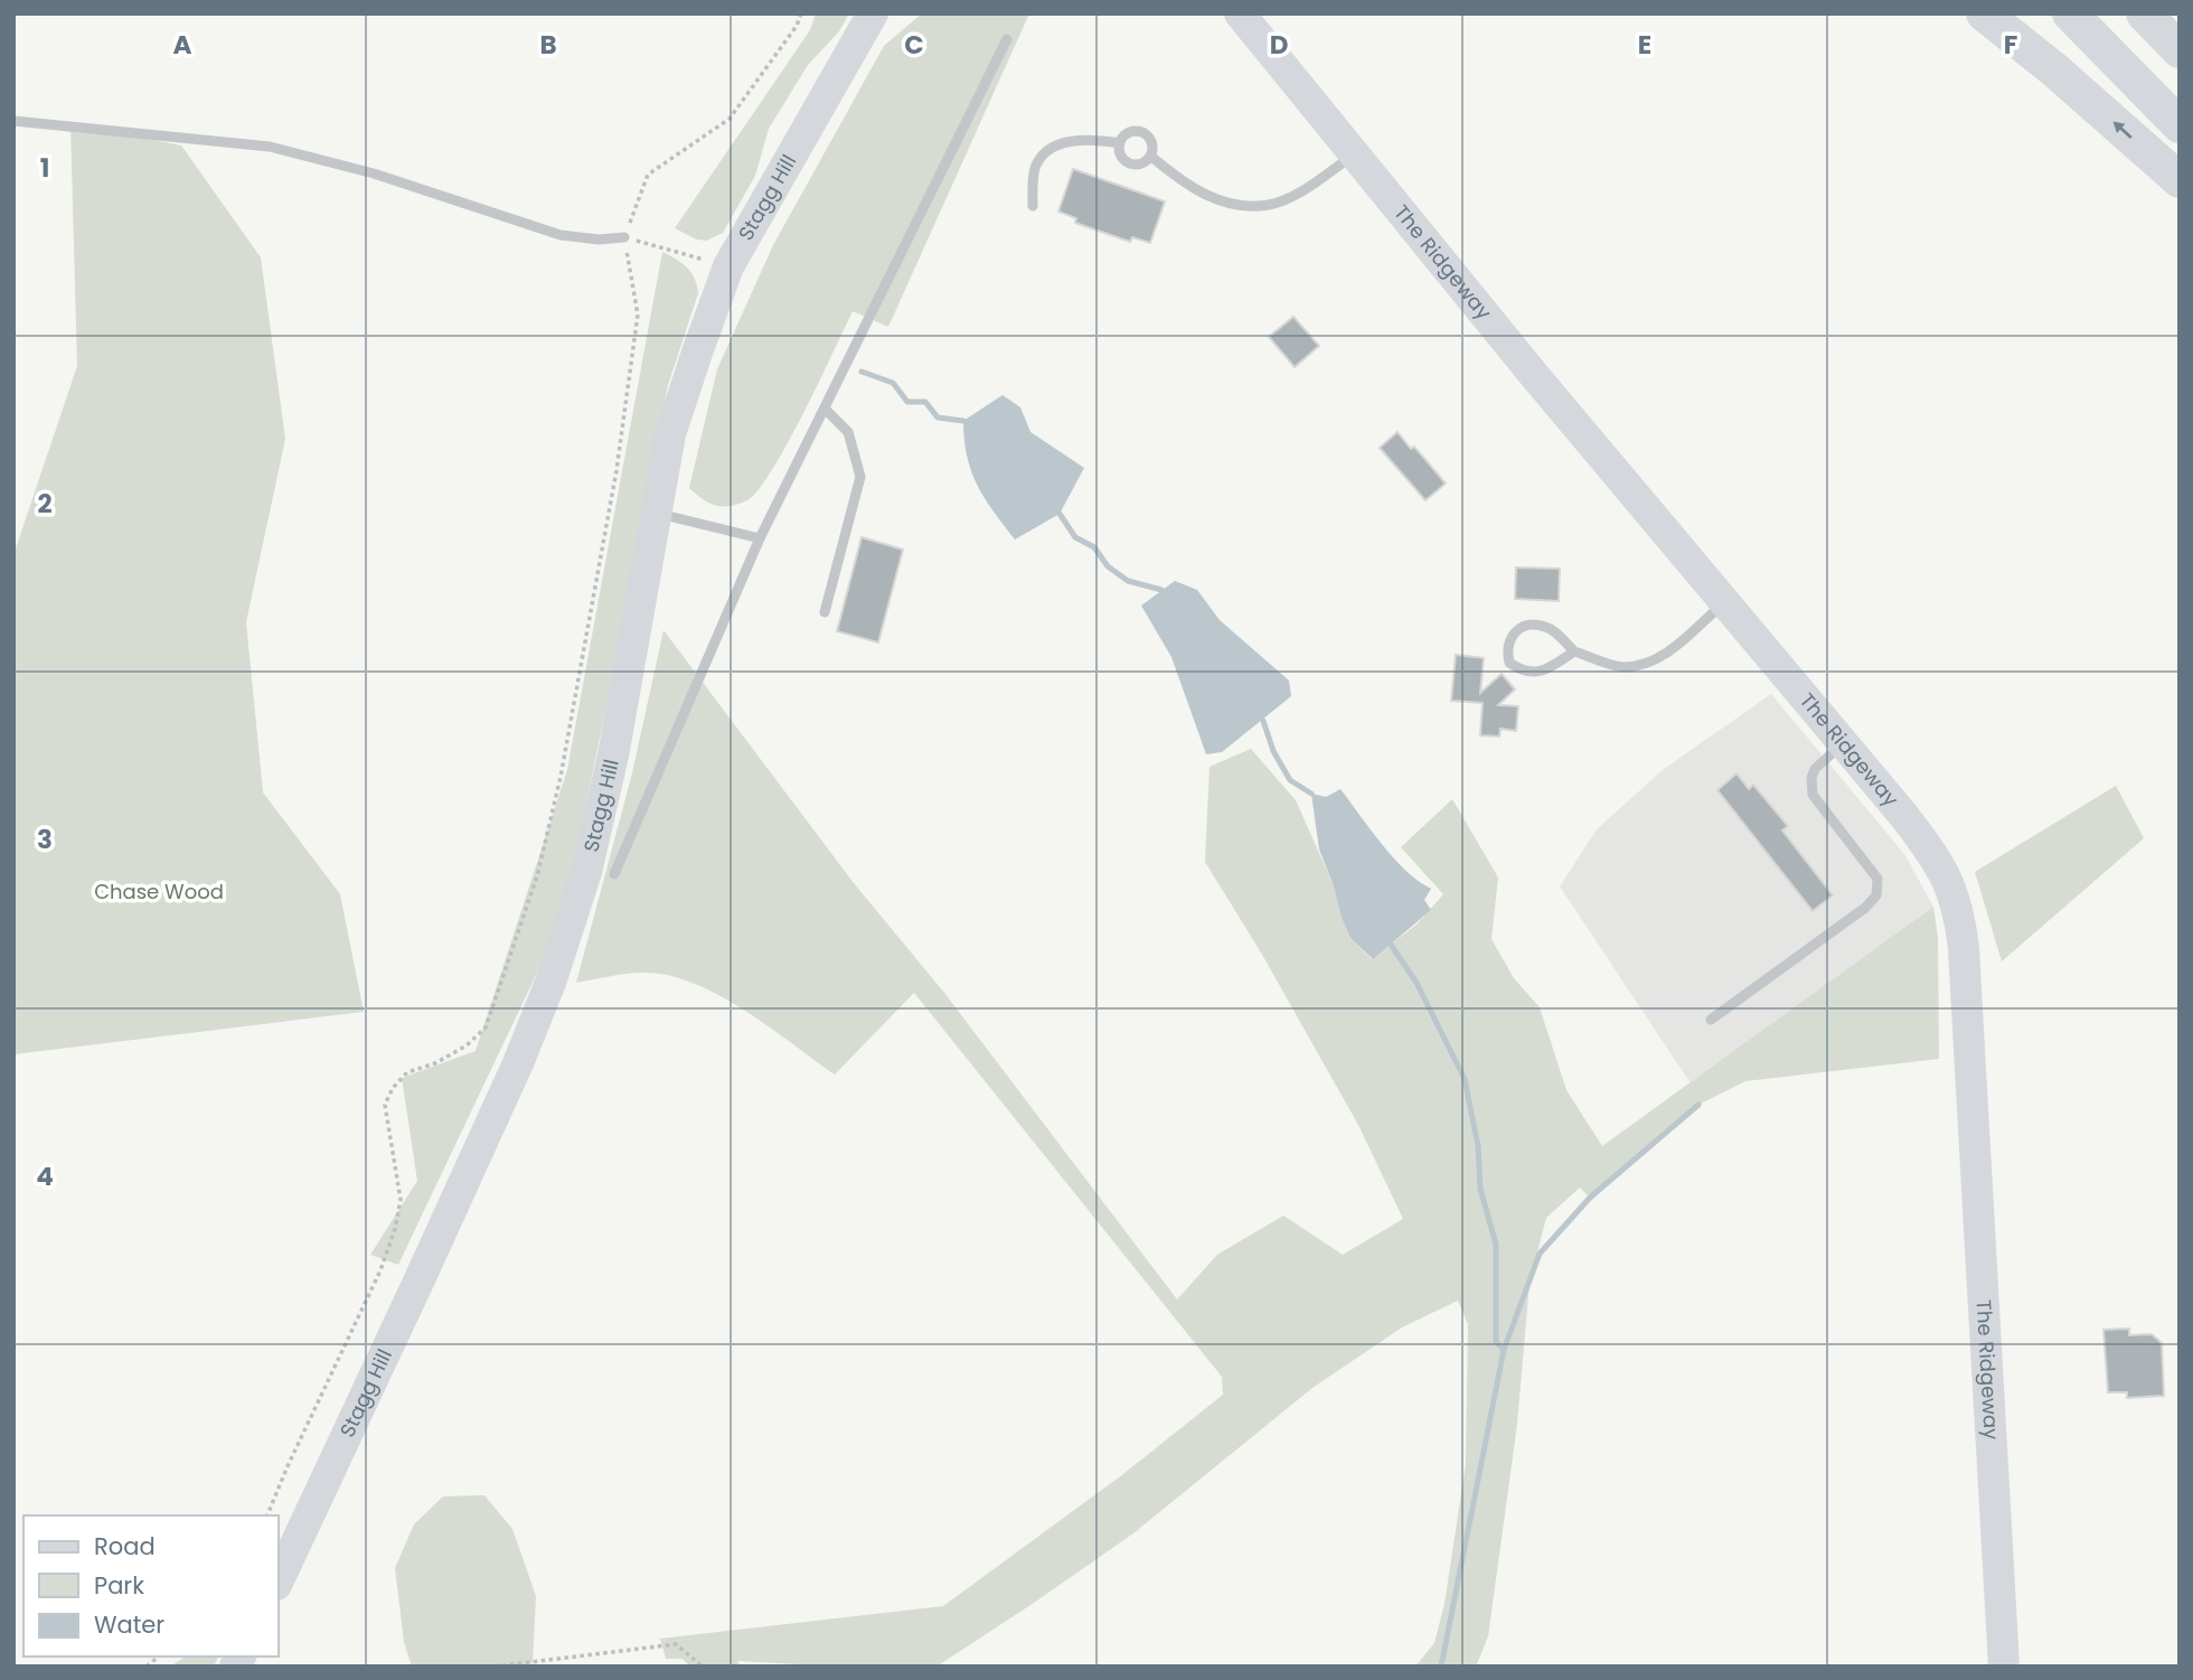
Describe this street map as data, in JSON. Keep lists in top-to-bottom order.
{
  "streets": {
    "main road": ["Stagg Hill", "The Ridgeway"]
  },
  "parks": ["Chase Wood"],
  "legend": ["Road", "Park", "Water"],
  "grid": {
    "columns": [
      "A",
      "B",
      "C",
      "D",
      "E",
      "F"
    ],
    "rows": [
      "1",
      "2",
      "3",
      "4"
    ]
  }
}
